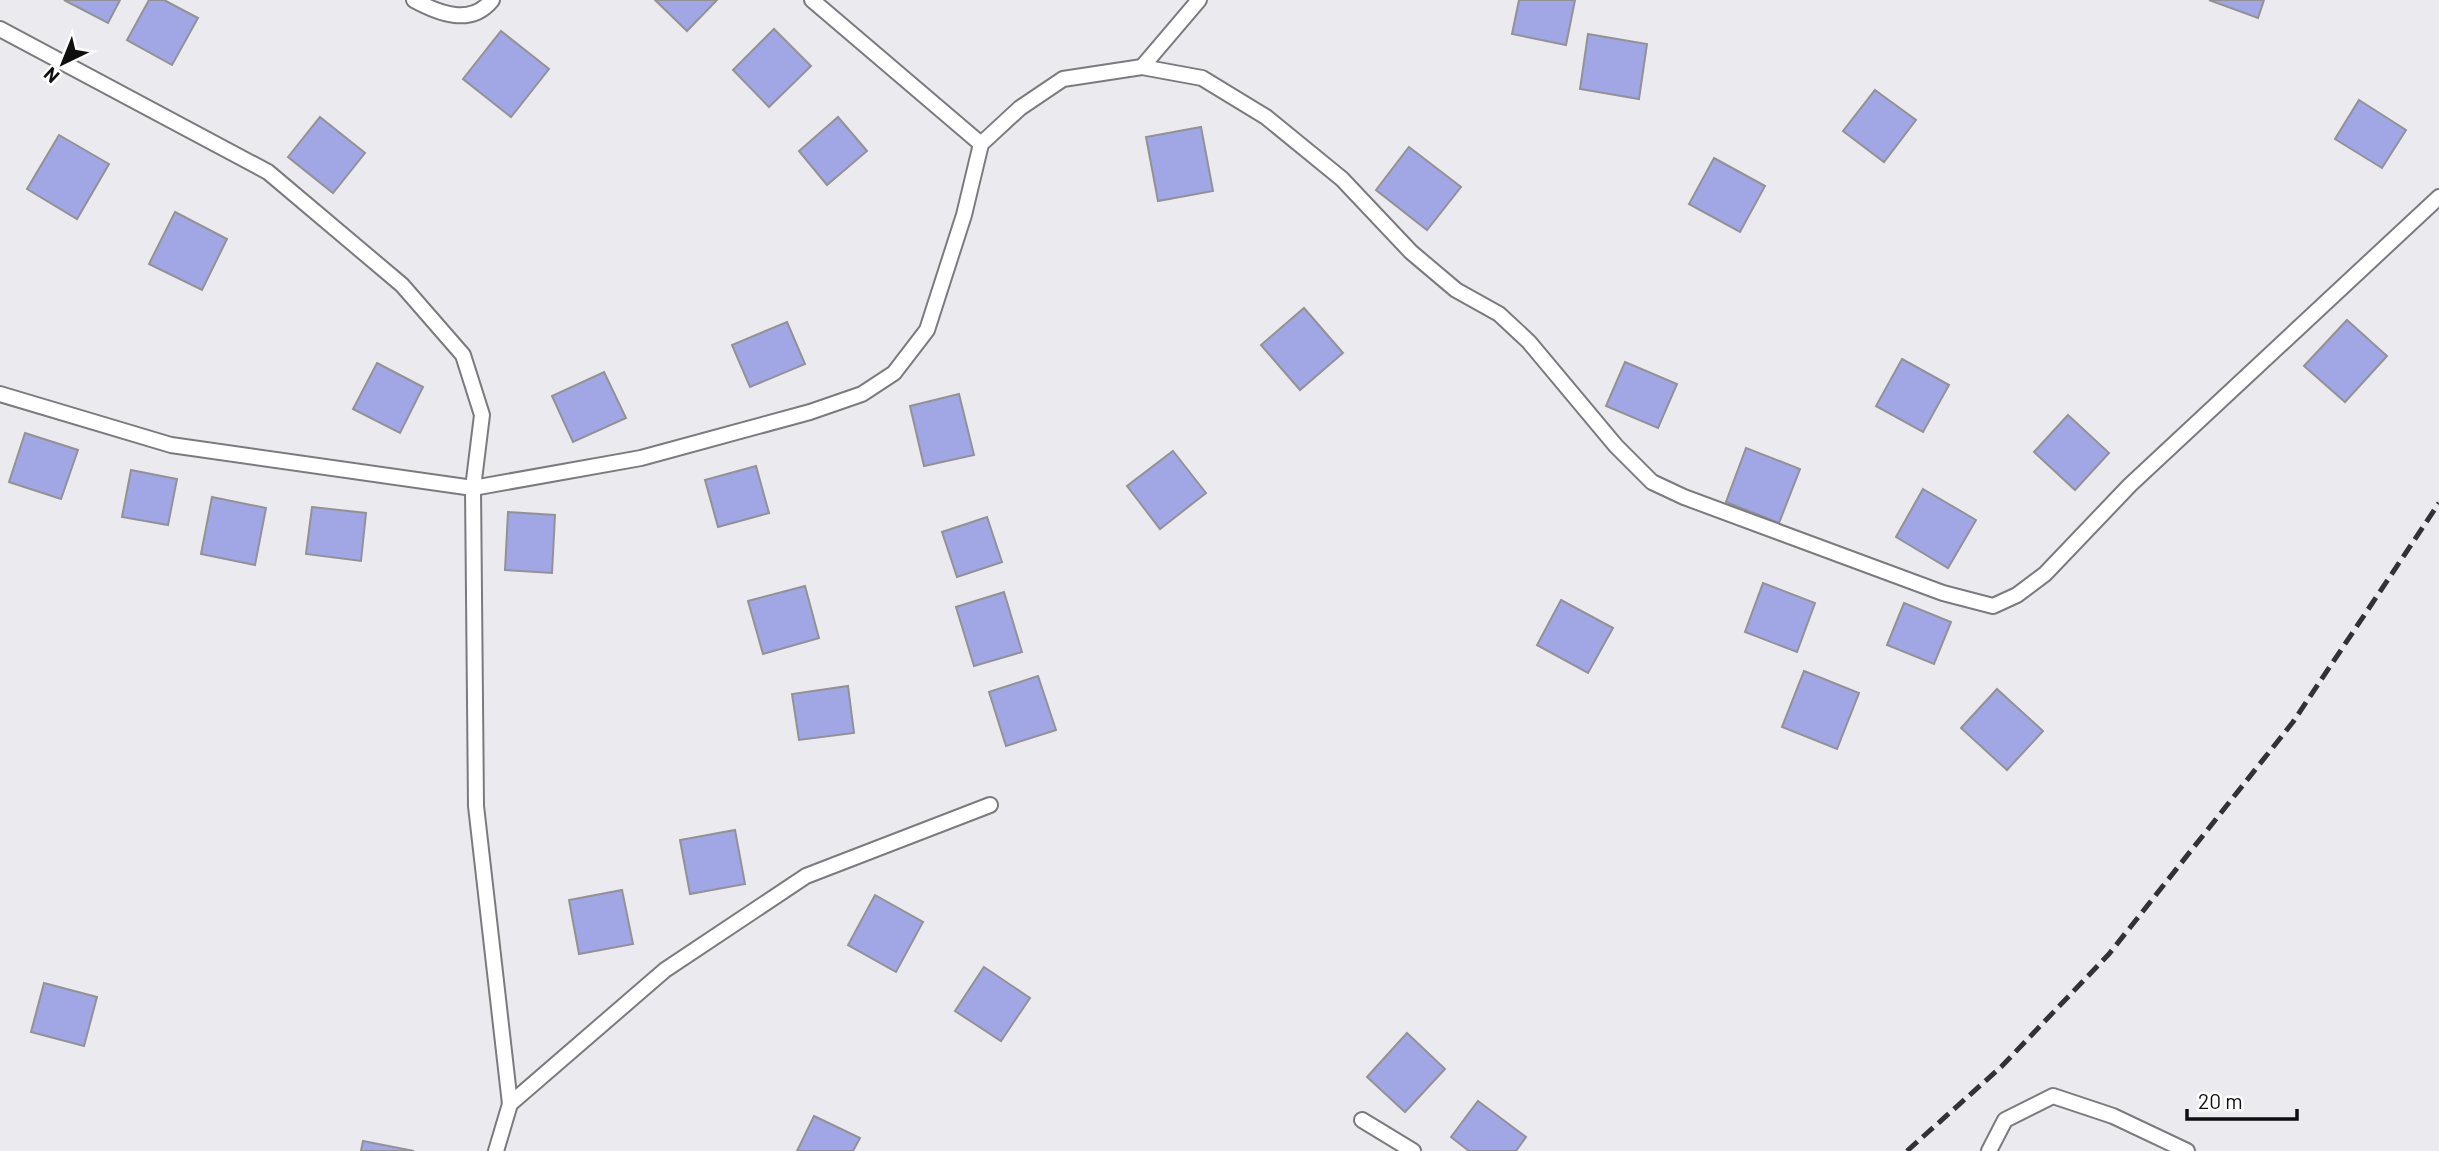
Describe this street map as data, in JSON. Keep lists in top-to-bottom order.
{
  "scale_bar": "20 m",
  "north": "bottom left"
}
